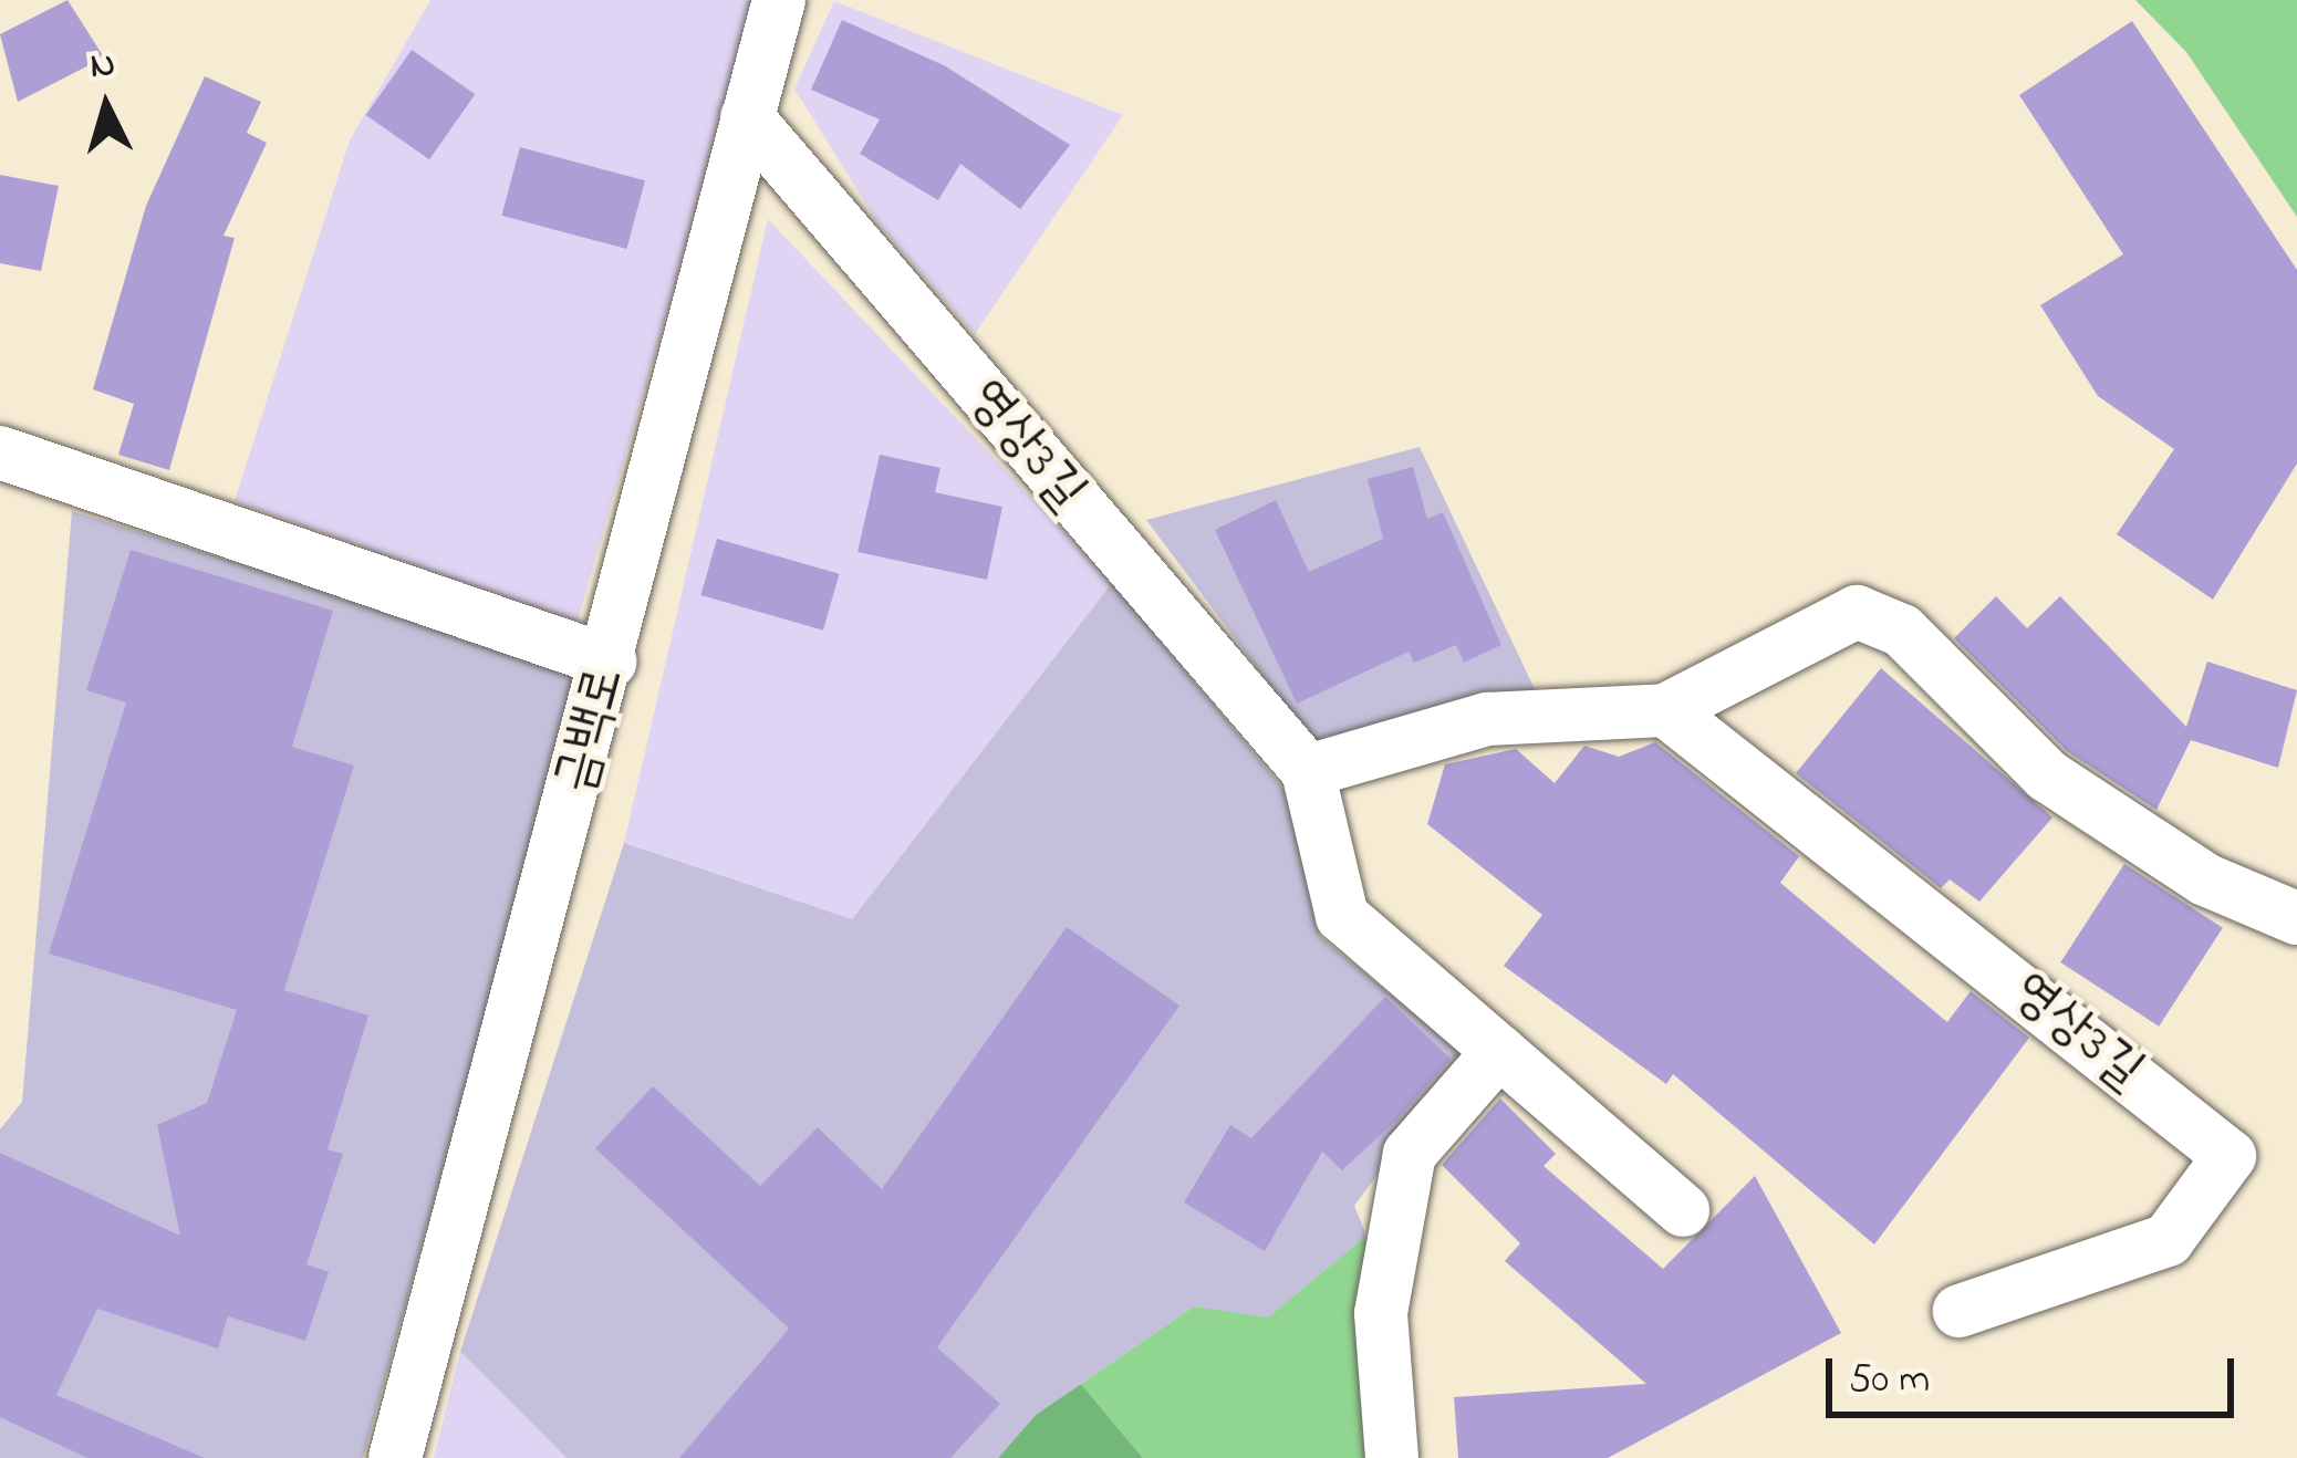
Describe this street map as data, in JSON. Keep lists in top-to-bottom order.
{
  "streets": {
    "street": ["영상3길", "금백로"]
  },
  "crossings": [
    ["영상3길", "금백로"]
  ],
  "scale_bar": "50 m",
  "north": "top"
}
